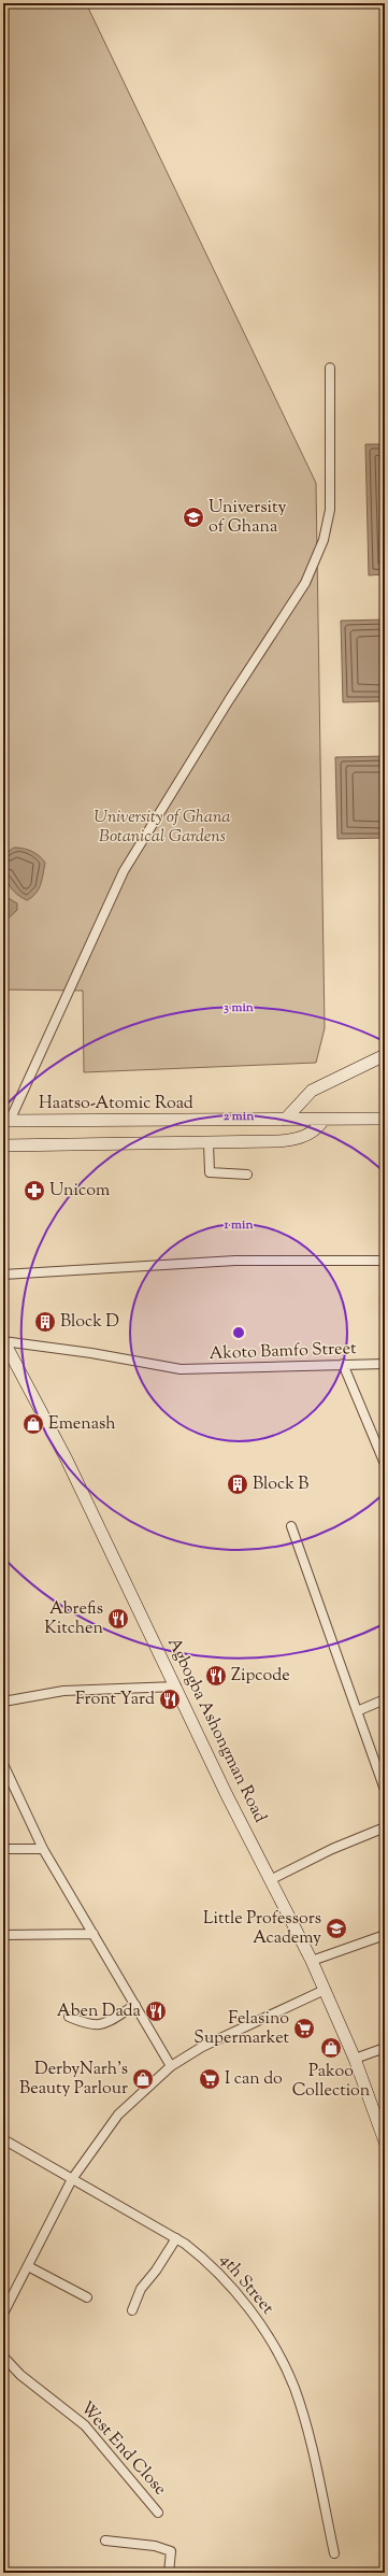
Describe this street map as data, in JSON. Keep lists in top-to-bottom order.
{
  "streets": {
    "street": [
      "Haatso-Atomic Road",
      "Akoto Bamfo Street",
      "Agbogba Ashongman Road",
      "4th Street",
      "West End Close"
    ]
  },
  "crossings": [
    ["Akoto Bamfo Street", "Agbogba Ashongman Road"]
  ],
  "parks": ["University of Ghana Botanical Gardens"],
  "places": {
    "school or university": ["University of Ghana", "Little Professors Academy"],
    "pharmacy": ["Unicom"],
    "building": ["Block D", "Block B"],
    "shop": ["Emenash", "Pakoo Collection", "DerbyNarh’s Beauty Parlour"],
    "restaurant": [
      "Abrefis Kitchen",
      "Zipcode",
      "Front Yard",
      "Aben Dada"
    ],
    "supermarket": ["Felasino Supermarket", "I can do"]
  },
  "rings": ["3 min", "2 min", "1 min"]
}
